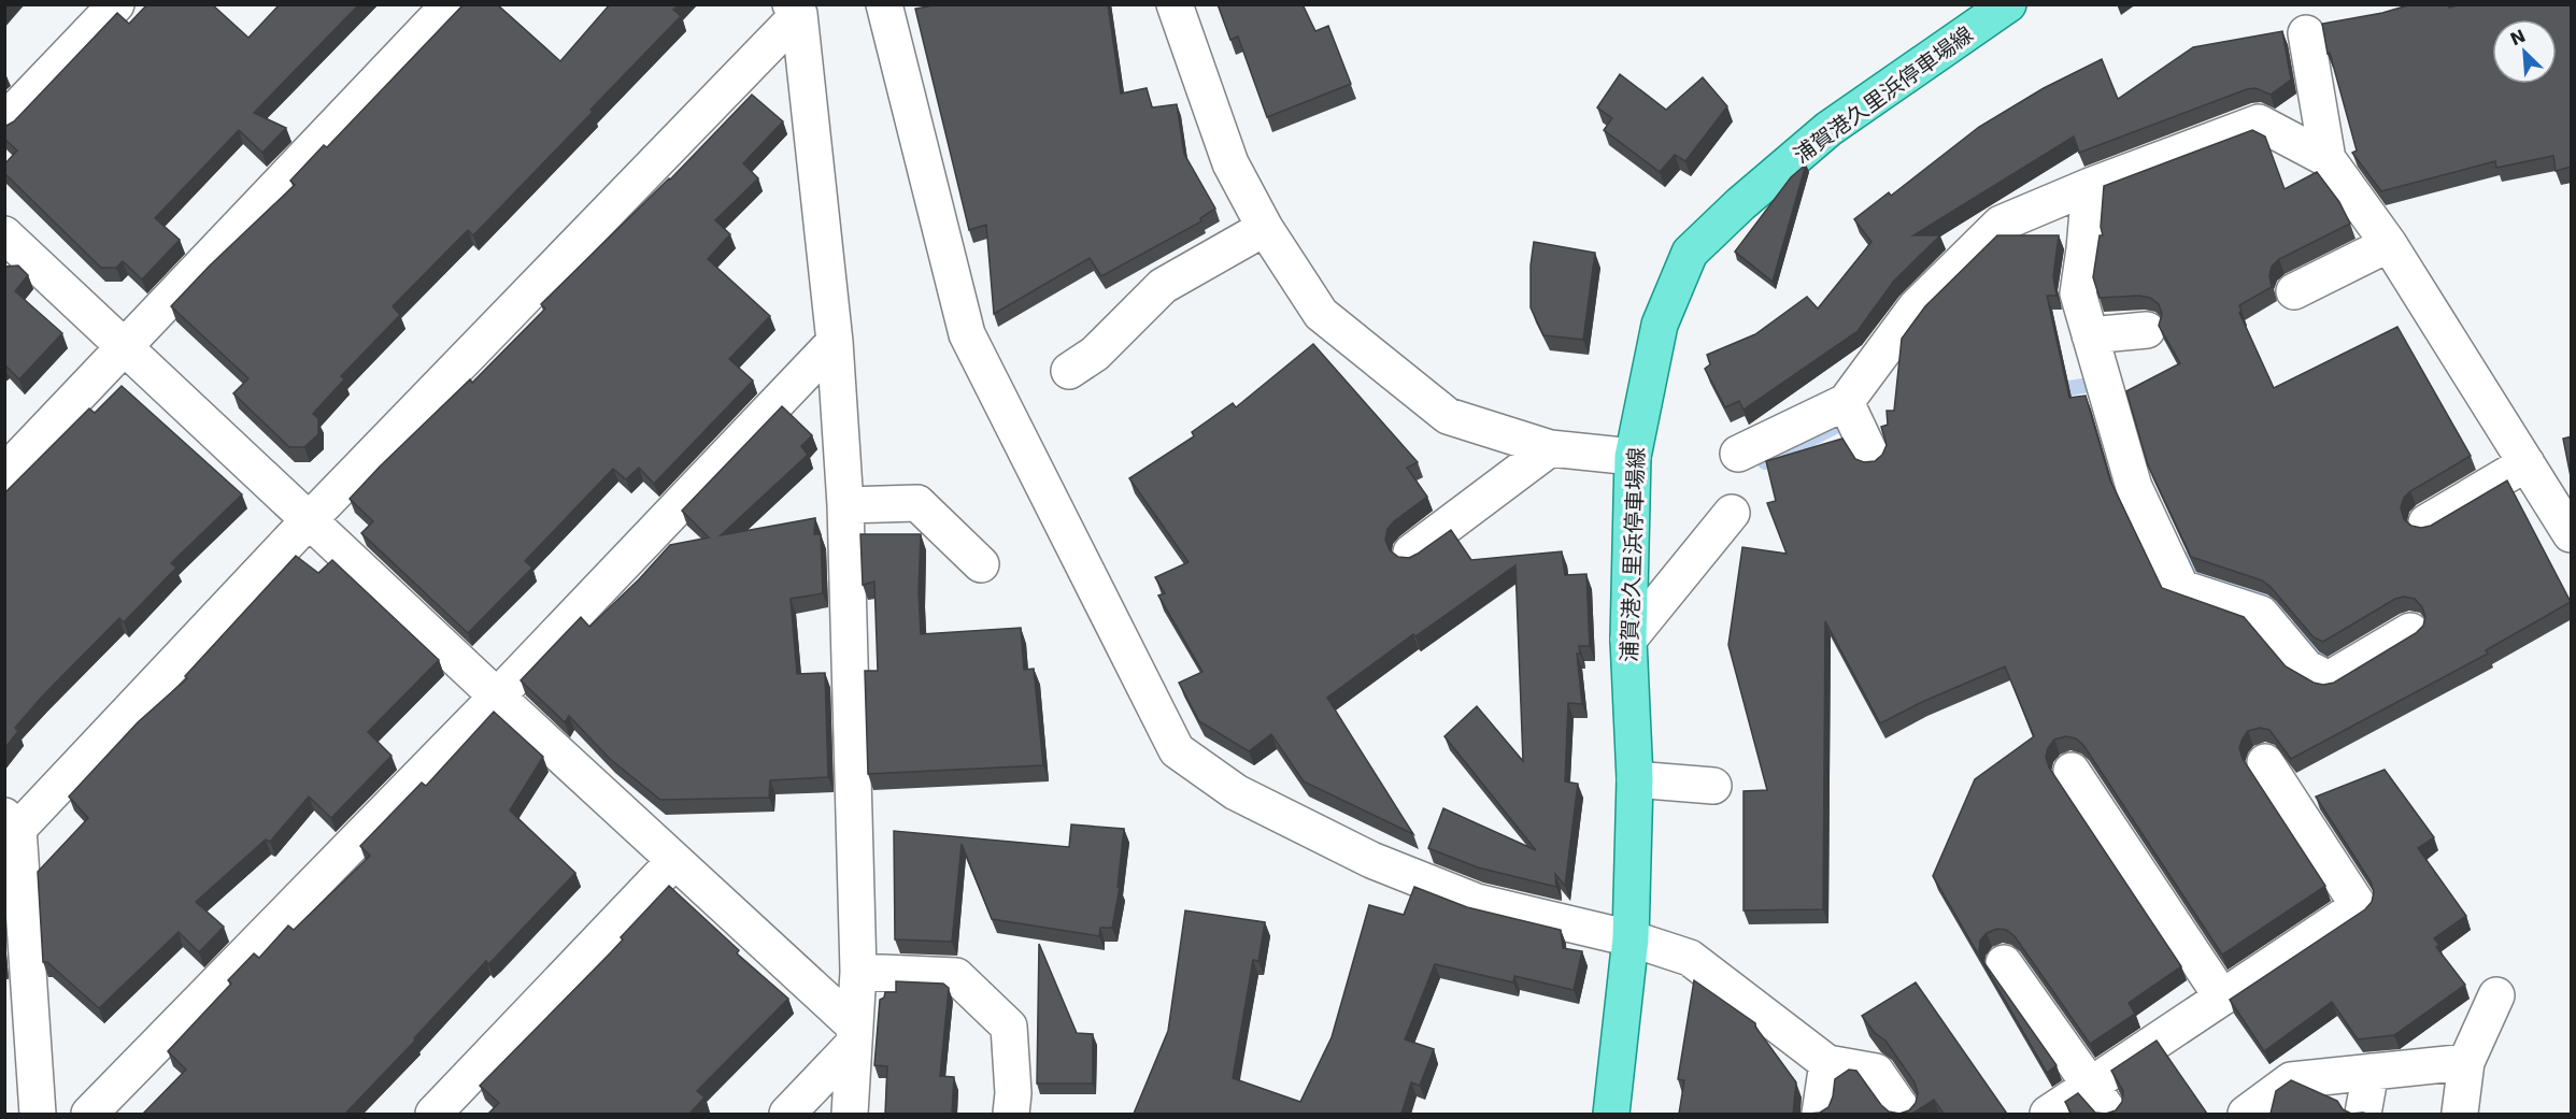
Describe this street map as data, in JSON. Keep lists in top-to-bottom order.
{
  "streets": {
    "main road": ["浦賀港久里浜停車場線"]
  },
  "north": "top left"
}
